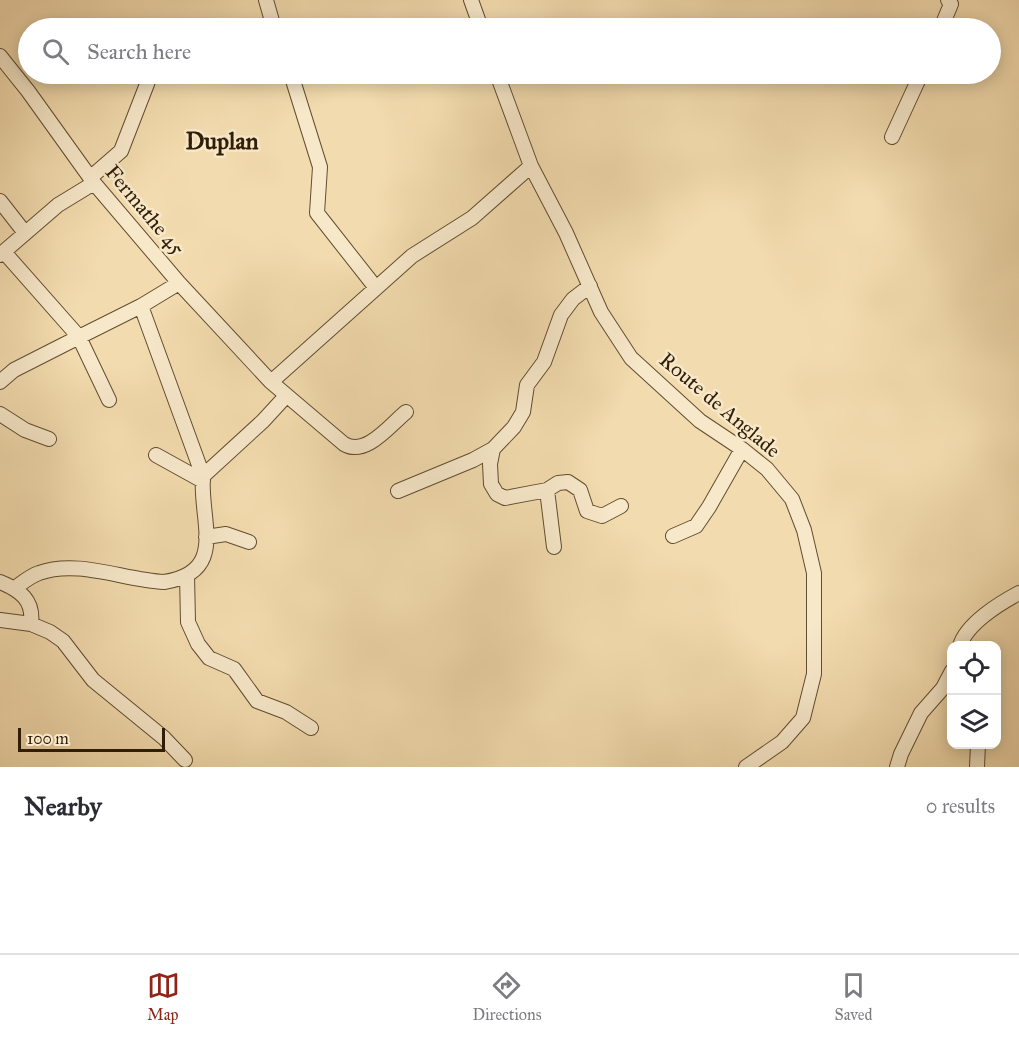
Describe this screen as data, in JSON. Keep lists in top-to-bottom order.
{
  "streets": {
    "street": ["Fermathe 45", "Route de Anglade"]
  },
  "districts": ["Duplan"],
  "scale_bar": "100 m",
  "page": {
    "search": "Search here",
    "scale": "100 m",
    "heading": ["Nearby", "0 results"],
    "nav": ["Map", "Directions", "Saved"]
  }
}
